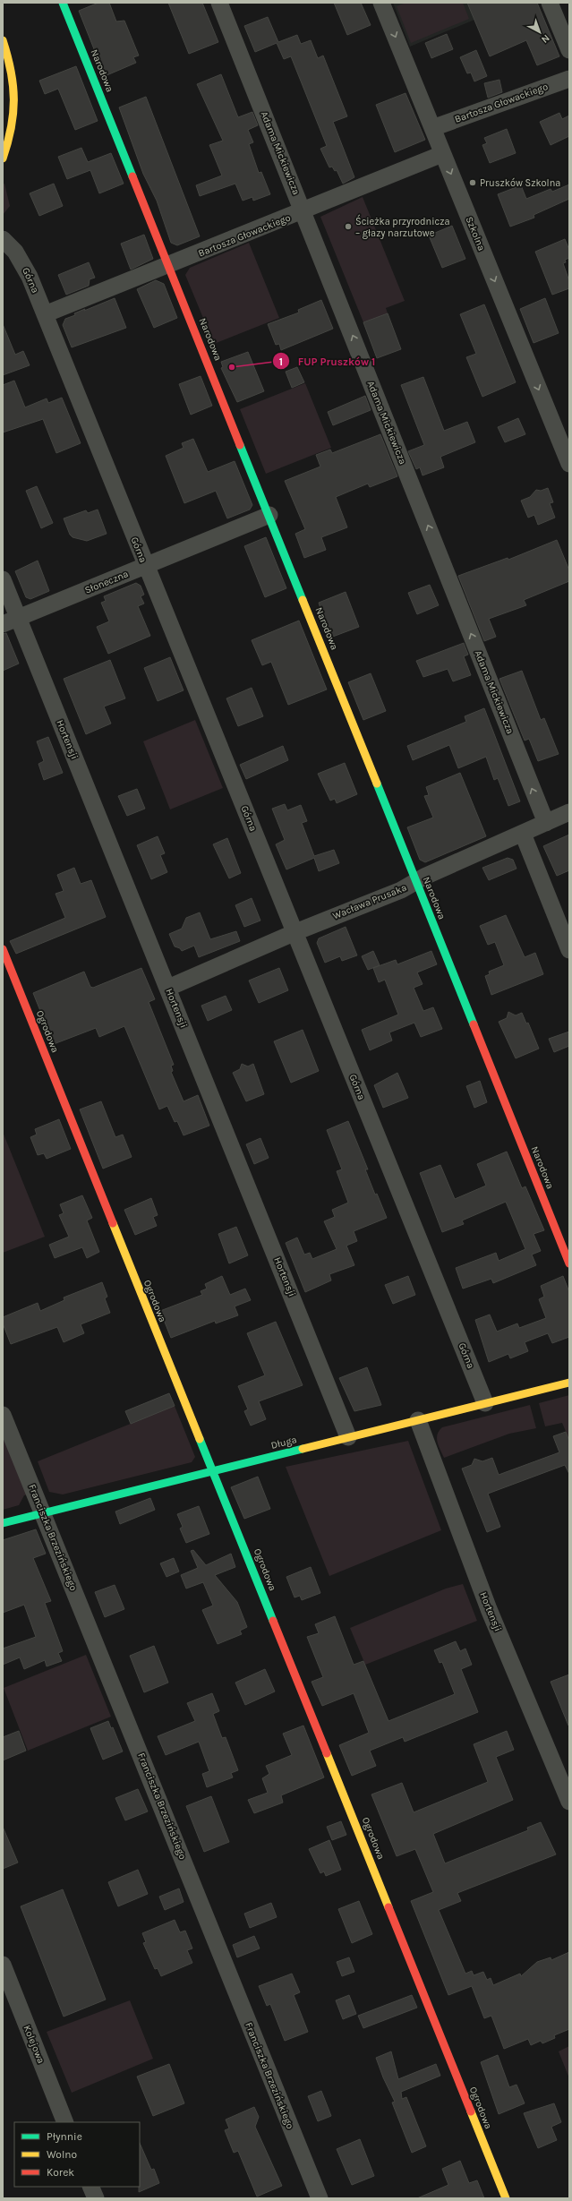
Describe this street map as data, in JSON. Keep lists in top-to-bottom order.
{
  "streets": {
    "street": [
      "Narodowa",
      "Bartosza Głowackiego",
      "Adama Mickiewicza",
      "Szkolna",
      "Górna",
      "Słoneczna",
      "Hortensji",
      "Wacława Prusaka",
      "Ogrodowa",
      "Długa",
      "Franciszka Brzezińskiego",
      "Kolejowa"
    ]
  },
  "crossings": [
    ["Narodowa", "Bartosza Głowackiego"],
    ["Narodowa", "Słoneczna"],
    ["Narodowa", "Wacława Prusaka"],
    ["Bartosza Głowackiego", "Adama Mickiewicza"],
    ["Bartosza Głowackiego", "Szkolna"],
    ["Bartosza Głowackiego", "Górna"],
    ["Adama Mickiewicza", "Wacława Prusaka"],
    ["Górna", "Słoneczna"],
    ["Górna", "Wacława Prusaka"],
    ["Górna", "Długa"],
    ["Słoneczna", "Hortensji"],
    ["Hortensji", "Wacława Prusaka"],
    ["Hortensji", "Długa"],
    ["Ogrodowa", "Długa"],
    ["Długa", "Franciszka Brzezińskiego"]
  ],
  "one_way": ["Adama Mickiewicza", "Szkolna"],
  "places": ["Pruszków Szkolna", "Ścieżka przyrodnicza – głazy narzutowe", "FUP Pruszków 1"],
  "legend": ["Płynnie", "Wolno", "Korek"],
  "north": "bottom right"
}
